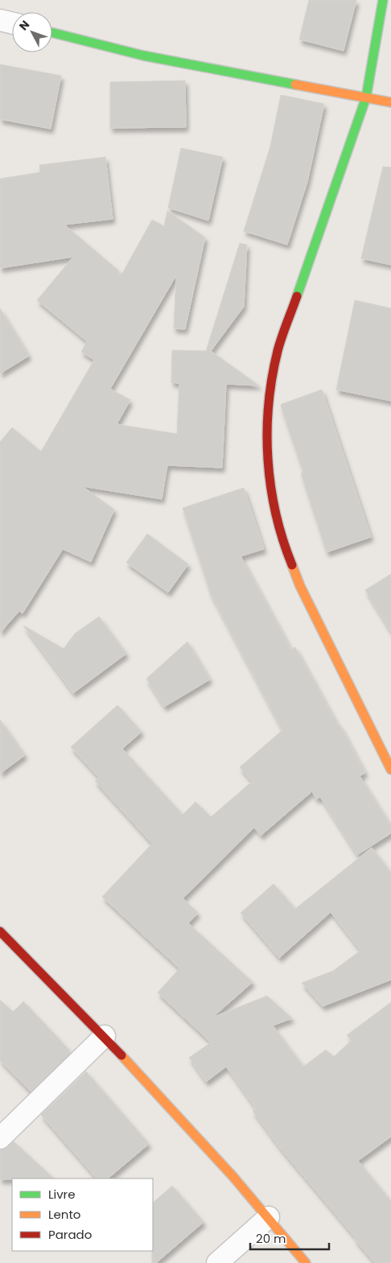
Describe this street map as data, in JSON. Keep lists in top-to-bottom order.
{
  "legend": ["Livre", "Lento", "Parado"],
  "scale_bar": "20 m",
  "north": "top left"
}
